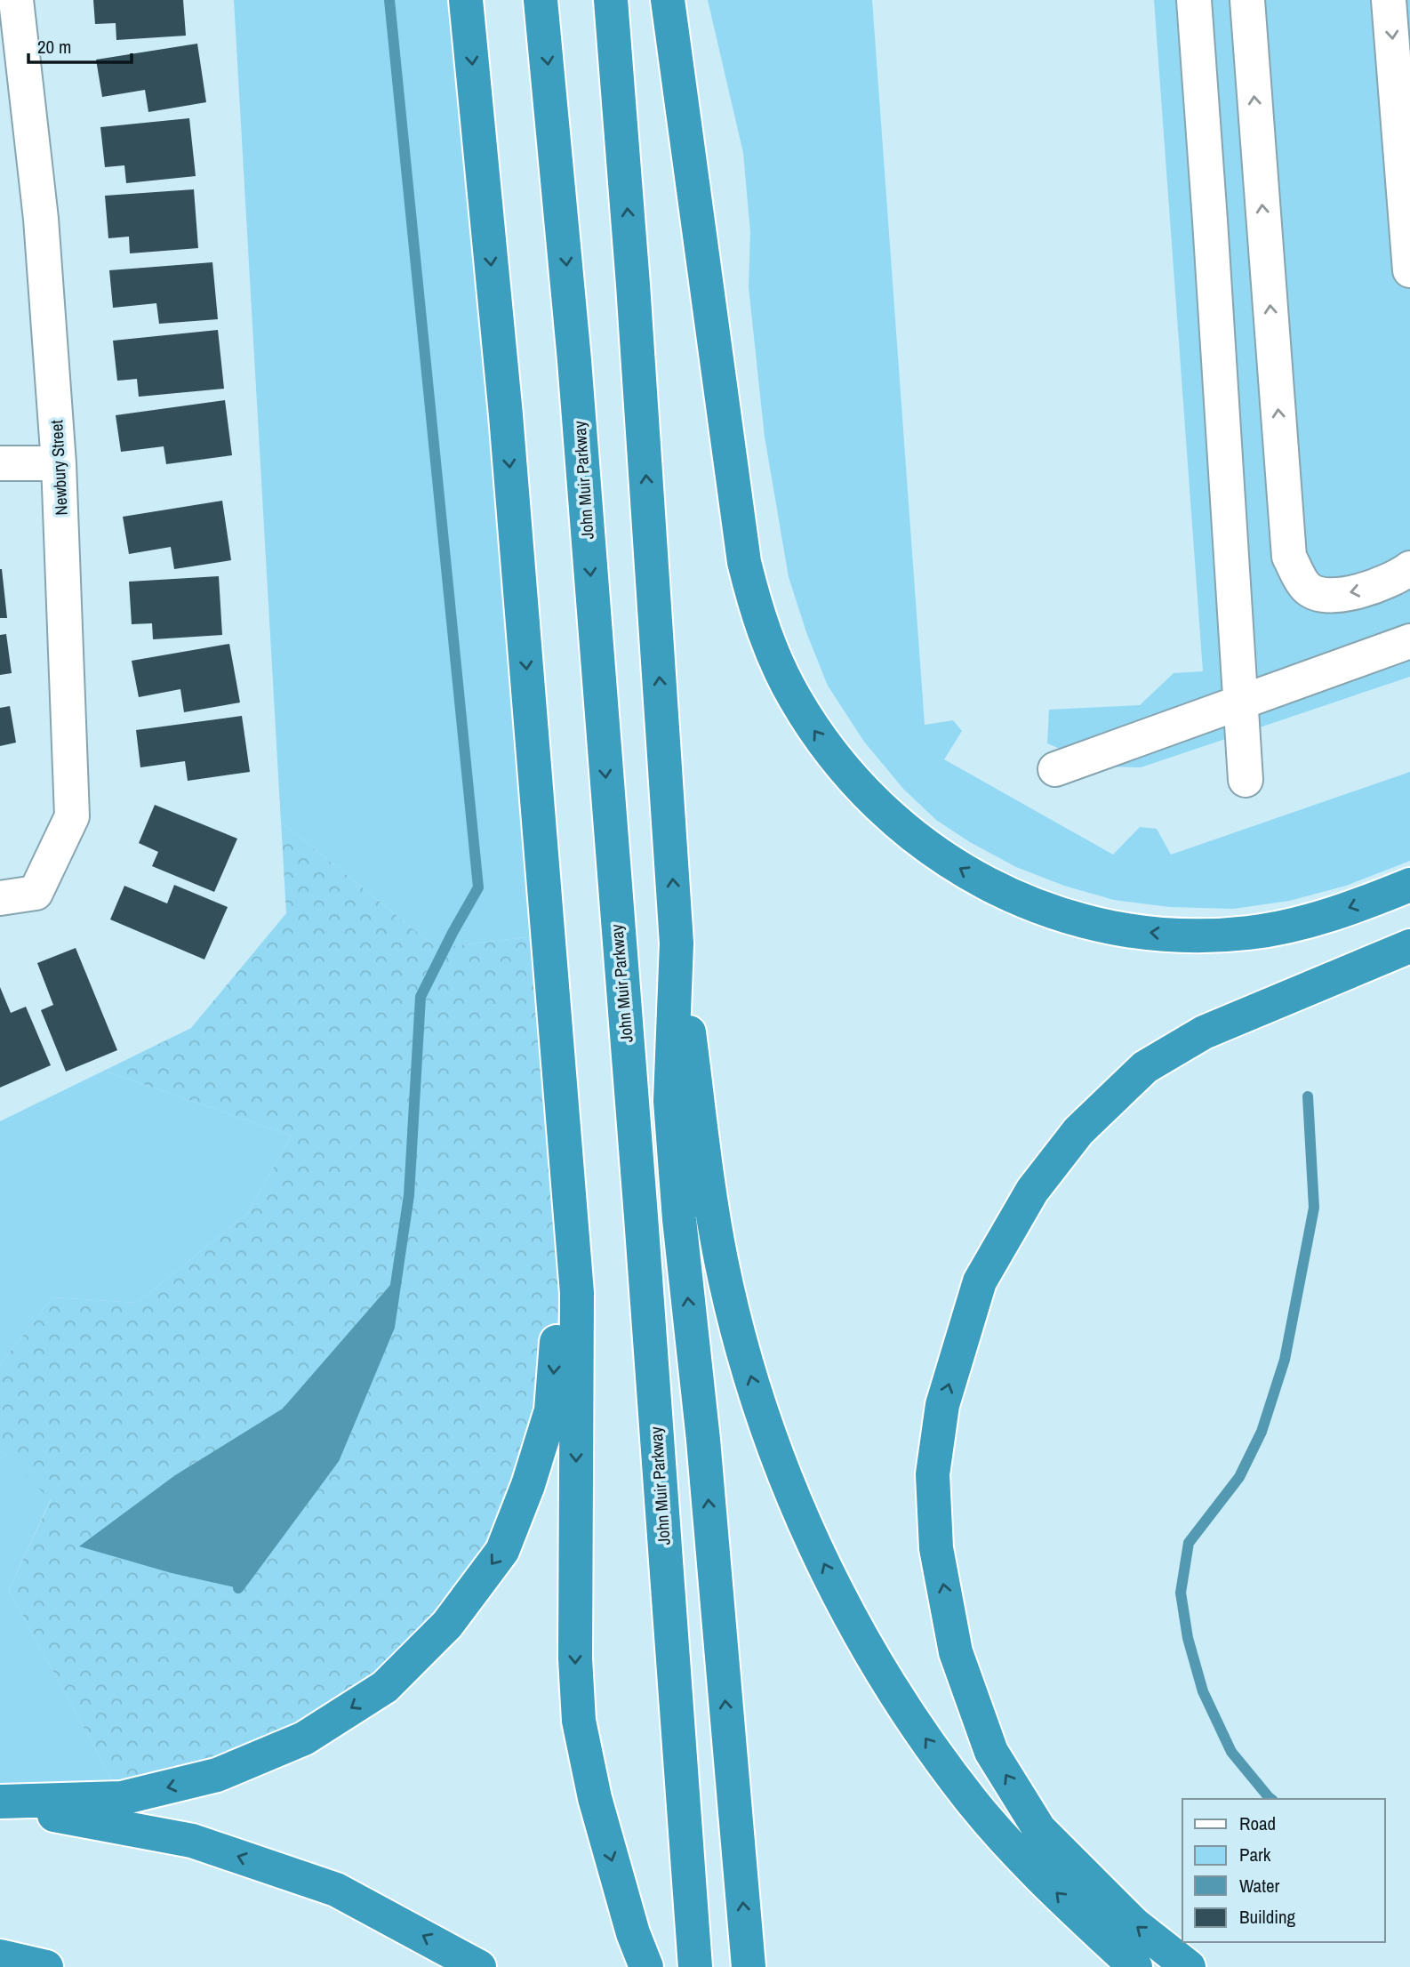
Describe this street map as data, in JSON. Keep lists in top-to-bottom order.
{
  "streets": {
    "highway": ["John Muir Parkway"],
    "street": ["Newbury Street"]
  },
  "legend": [
    "Road",
    "Park",
    "Water",
    "Building"
  ],
  "scale_bar": "20 m"
}
